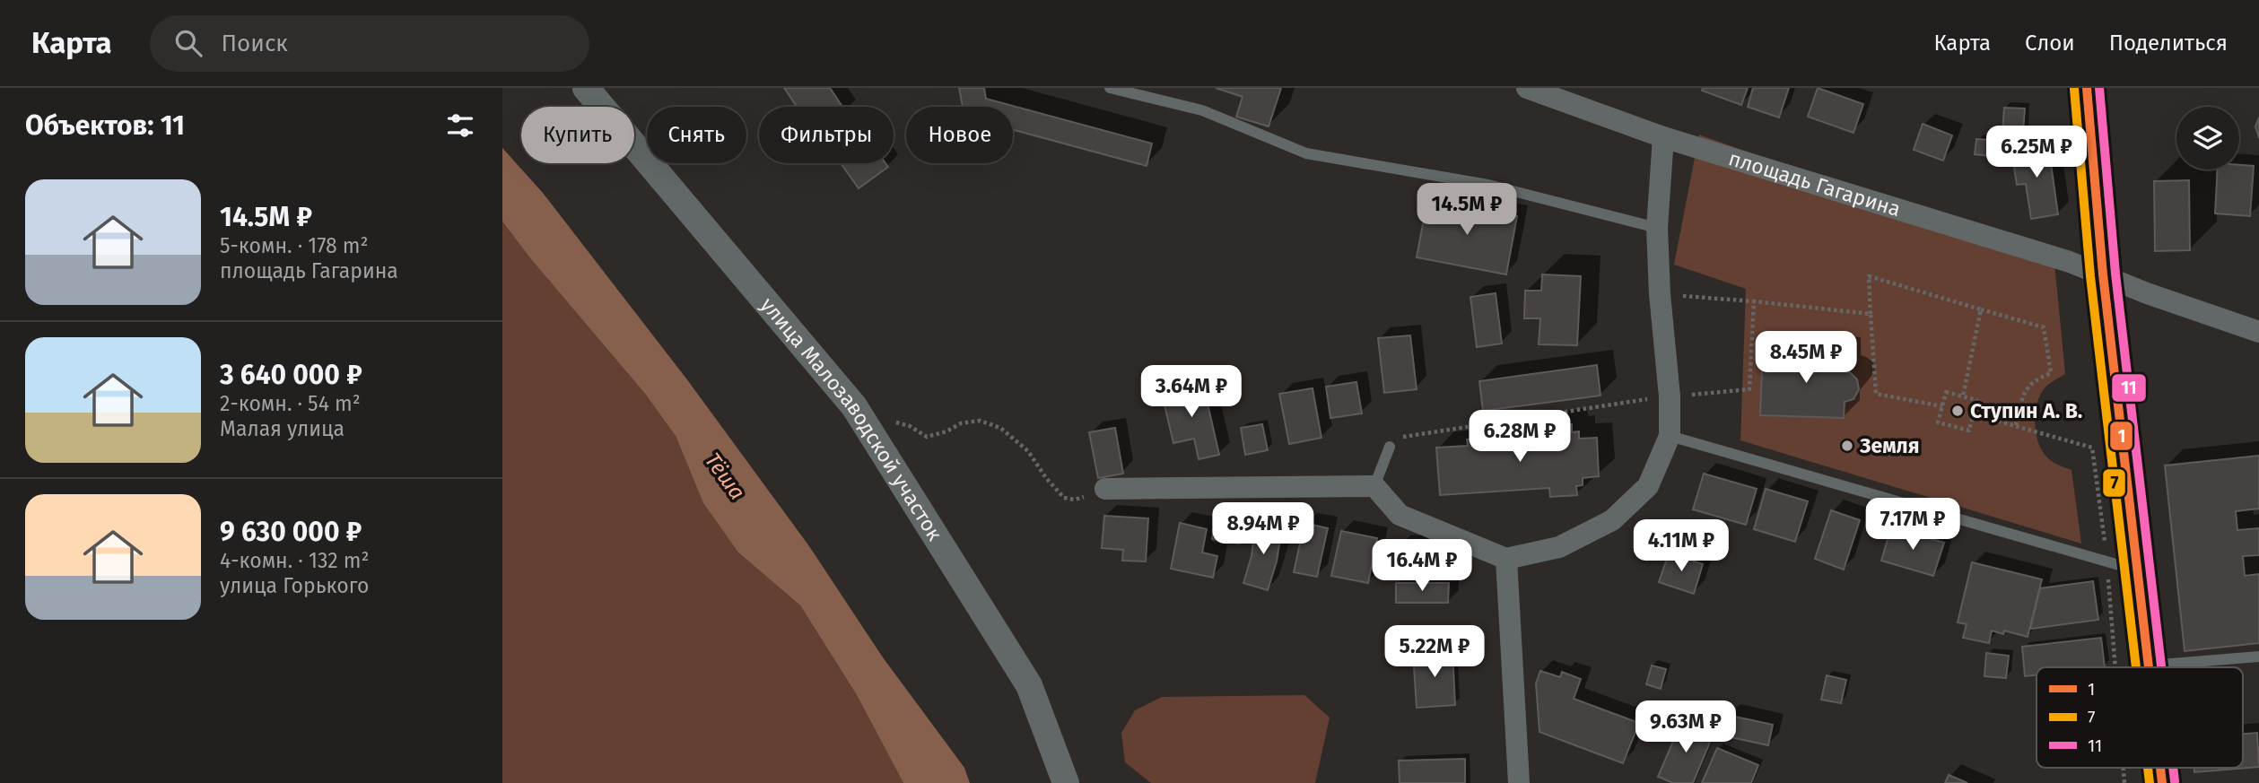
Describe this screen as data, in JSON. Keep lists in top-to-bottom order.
{
  "streets": {
    "street": ["площадь Гагарина", "улица Малозаводской участок"]
  },
  "water": ["Тёша"],
  "places": ["Ступин А. В.", "Земля"],
  "lines": ["transit line 1", "transit line 11", "transit line 7"],
  "legend": ["1", "7", "11"],
  "page": {
    "header": "Карта",
    "search": "Поиск",
    "nav": ["Карта", "Слои", "Поделиться"],
    "heading": "Объектов: 11",
    "chip": [
      "Купить",
      "Снять",
      "Фильтры",
      "Новое"
    ],
    "price": [
      "6.25M ₽",
      "14.5M ₽",
      "8.45M ₽",
      "3.64M ₽",
      "6.28M ₽",
      "7.17M ₽",
      "8.94M ₽",
      "4.11M ₽",
      "16.4M ₽",
      "5.22M ₽",
      "9.63M ₽"
    ],
    "list": [
      {
        "name": "14.5M ₽",
        "note": "5-комн. · 178 m² · площадь Гагарина"
      },
      {
        "name": "3 640 000 ₽",
        "note": "2-комн. · 54 m² · Малая улица"
      },
      {
        "name": "9 630 000 ₽",
        "note": "4-комн. · 132 m² · улица Горького"
      }
    ]
  }
}
